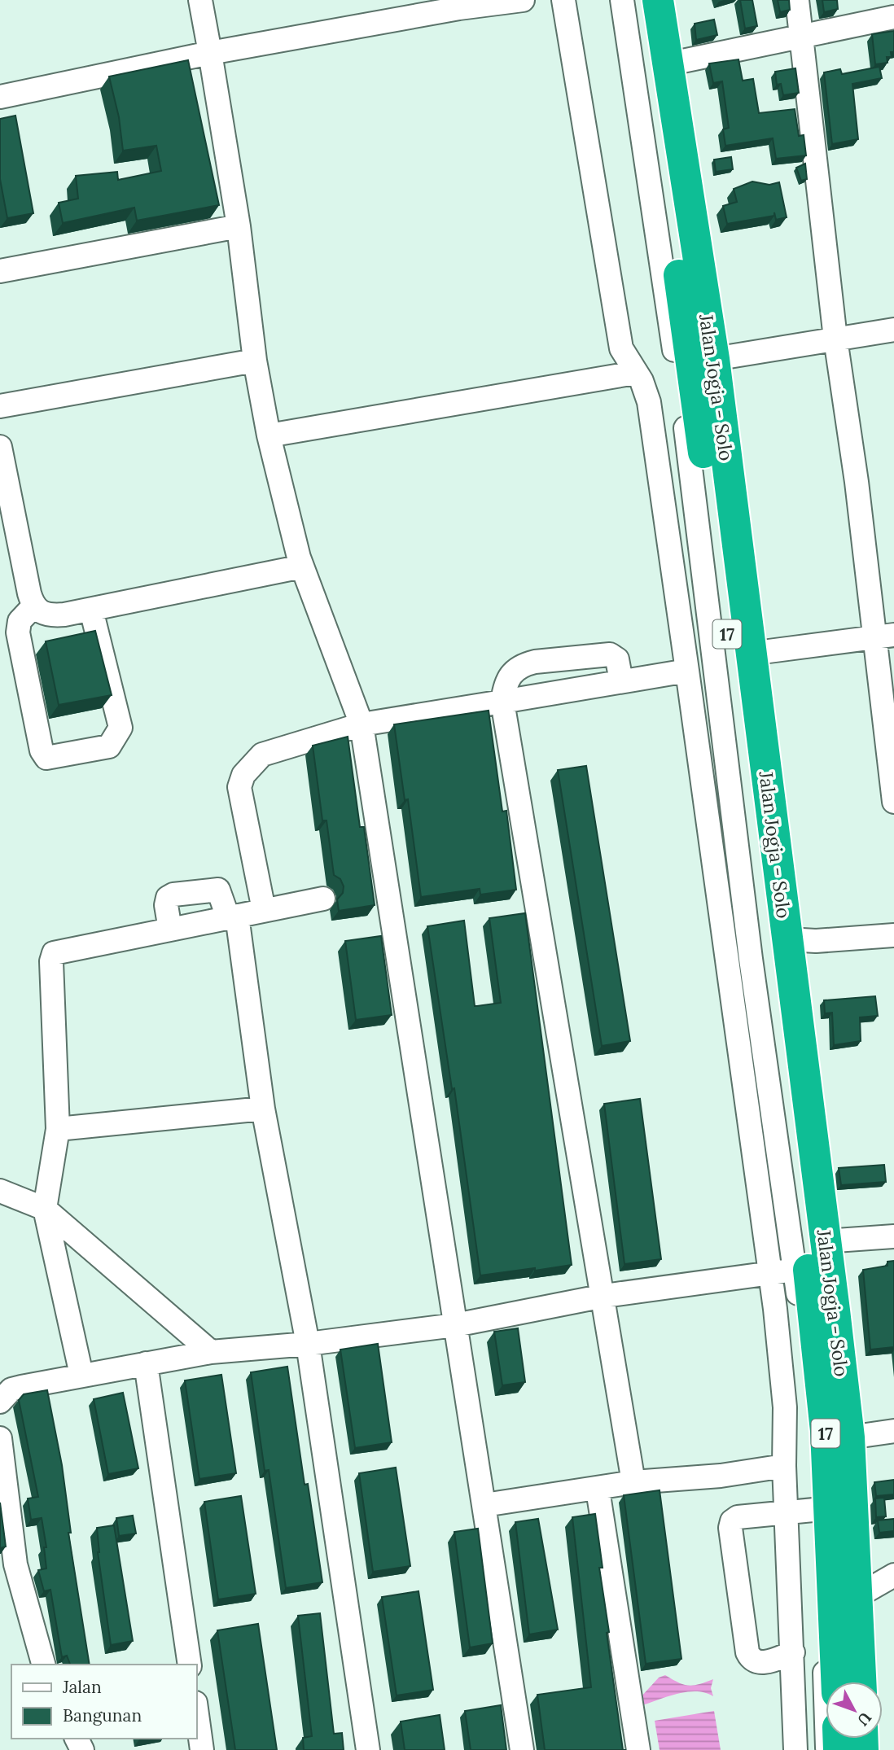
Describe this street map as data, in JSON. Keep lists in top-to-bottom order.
{
  "streets": {
    "highway": ["Jalan Jogja - Solo", "17"]
  },
  "legend": ["Jalan", "Bangunan"],
  "north": "bottom right"
}
